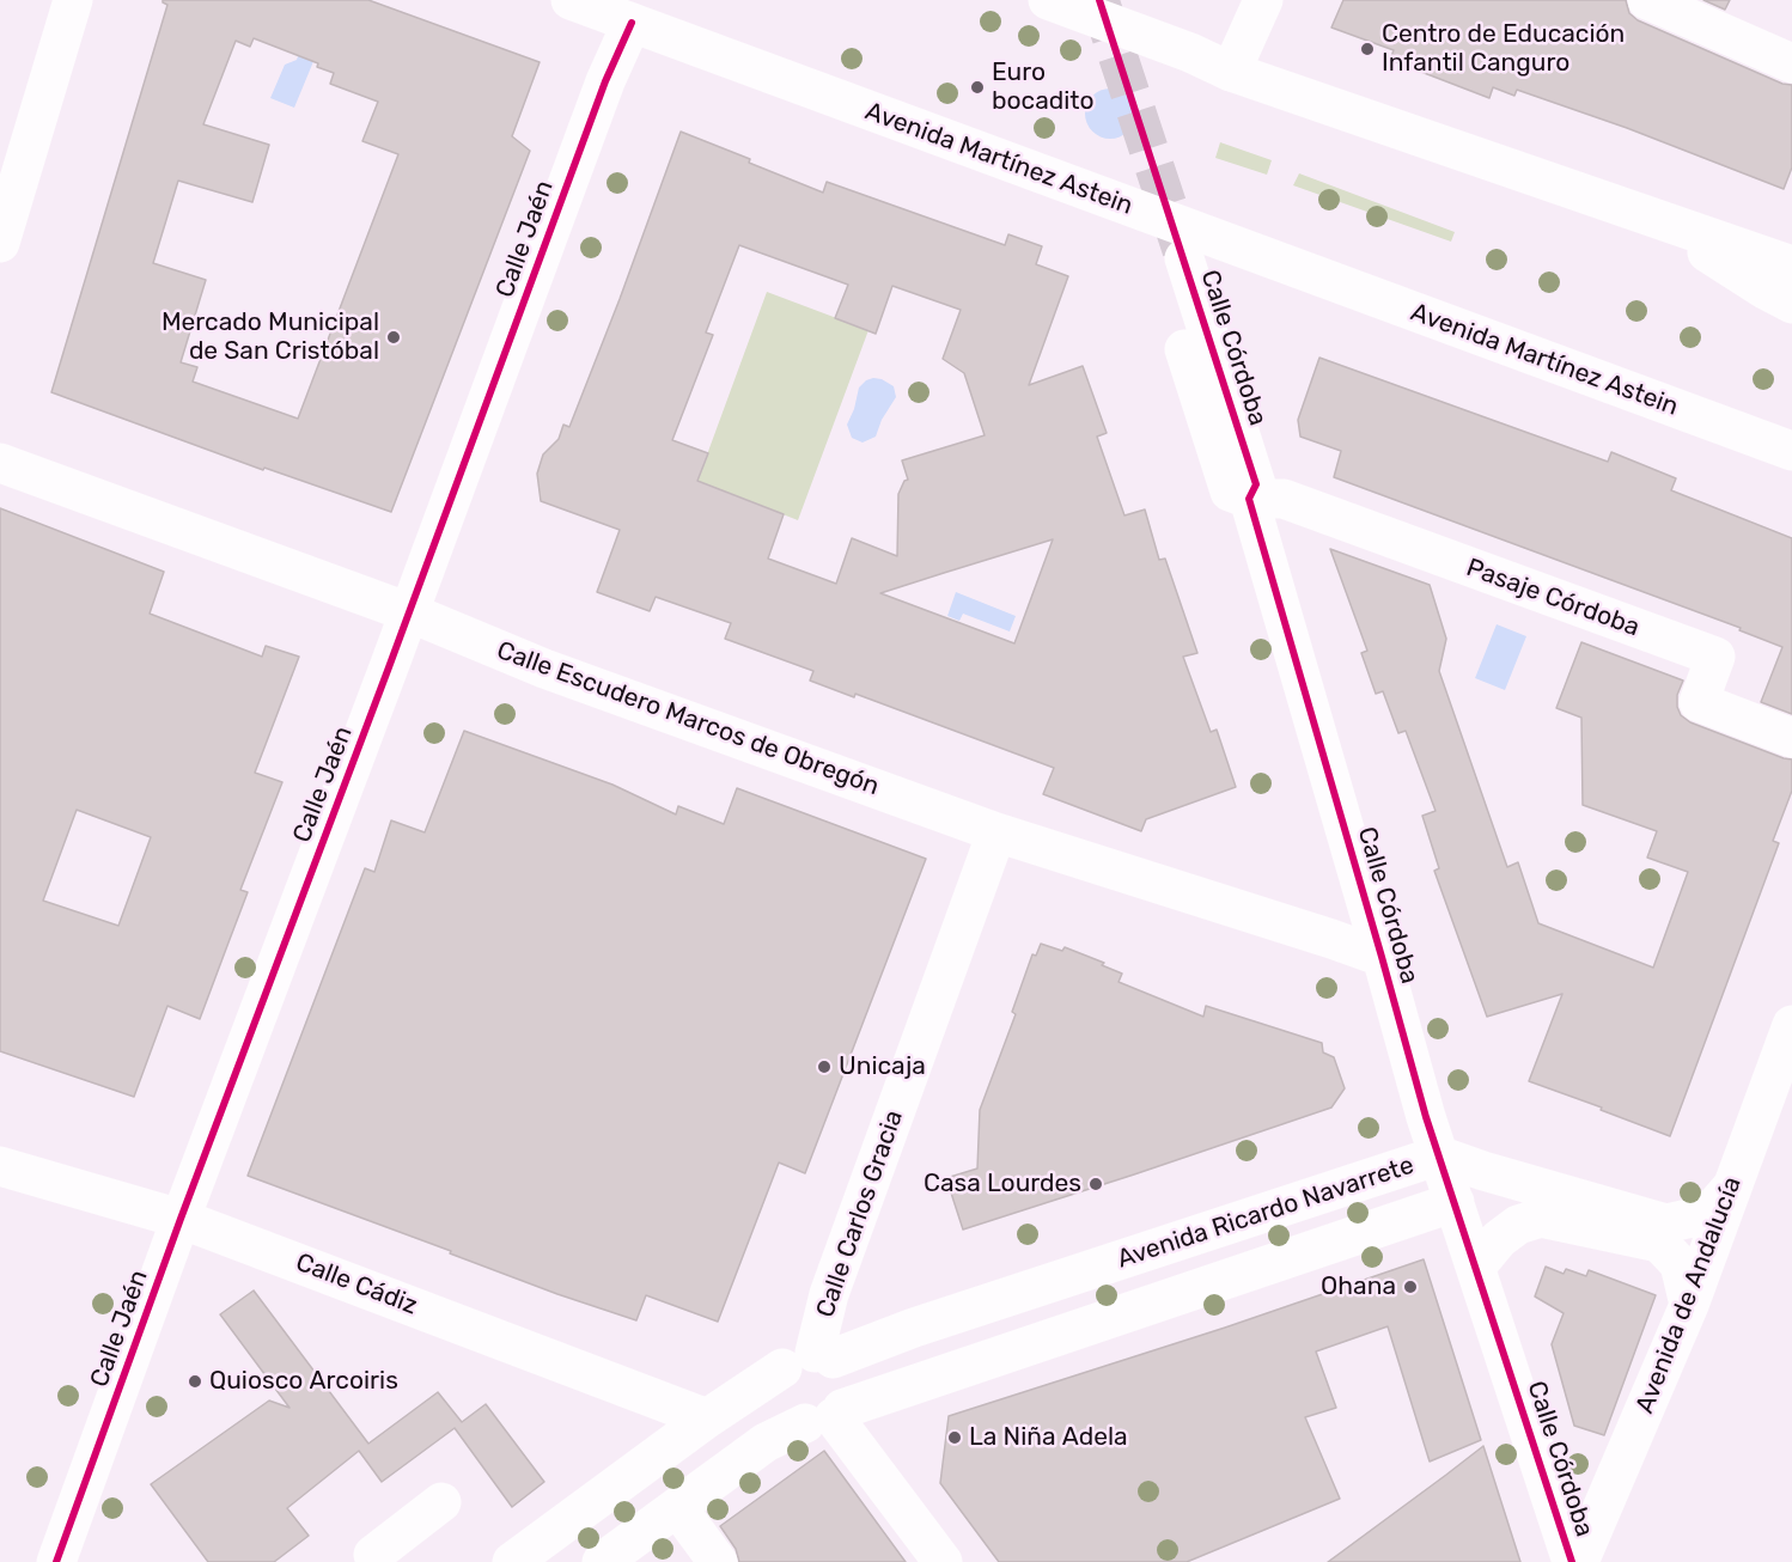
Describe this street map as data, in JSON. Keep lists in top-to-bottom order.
{
  "streets": {
    "street": [
      "Avenida Martínez Astein",
      "Calle Jaén",
      "Calle Córdoba",
      "Pasaje Córdoba",
      "Calle Escudero Marcos de Obregón",
      "Avenida Ricardo Navarrete",
      "Calle Carlos Gracia",
      "Calle Cádiz",
      "Avenida de Andalucía"
    ]
  },
  "crossings": [
    ["Avenida Martínez Astein", "Calle Jaén"],
    ["Calle Jaén", "Calle Escudero Marcos de Obregón"],
    ["Calle Jaén", "Calle Cádiz"],
    ["Calle Córdoba", "Pasaje Córdoba"],
    ["Calle Córdoba", "Calle Escudero Marcos de Obregón"],
    ["Calle Córdoba", "Avenida Ricardo Navarrete"],
    ["Calle Escudero Marcos de Obregón", "Calle Carlos Gracia"],
    ["Avenida Ricardo Navarrete", "Calle Carlos Gracia"],
    ["Avenida Ricardo Navarrete", "Calle Cádiz"],
    ["Avenida Ricardo Navarrete", "Avenida de Andalucía"]
  ],
  "places": [
    "Centro de Educación Infantil Canguro",
    "Euro bocadito",
    "Mercado Municipal de San Cristóbal",
    "Unicaja",
    "Casa Lourdes",
    "Ohana",
    "Quiosco Arcoiris",
    "La Niña Adela"
  ]
}
